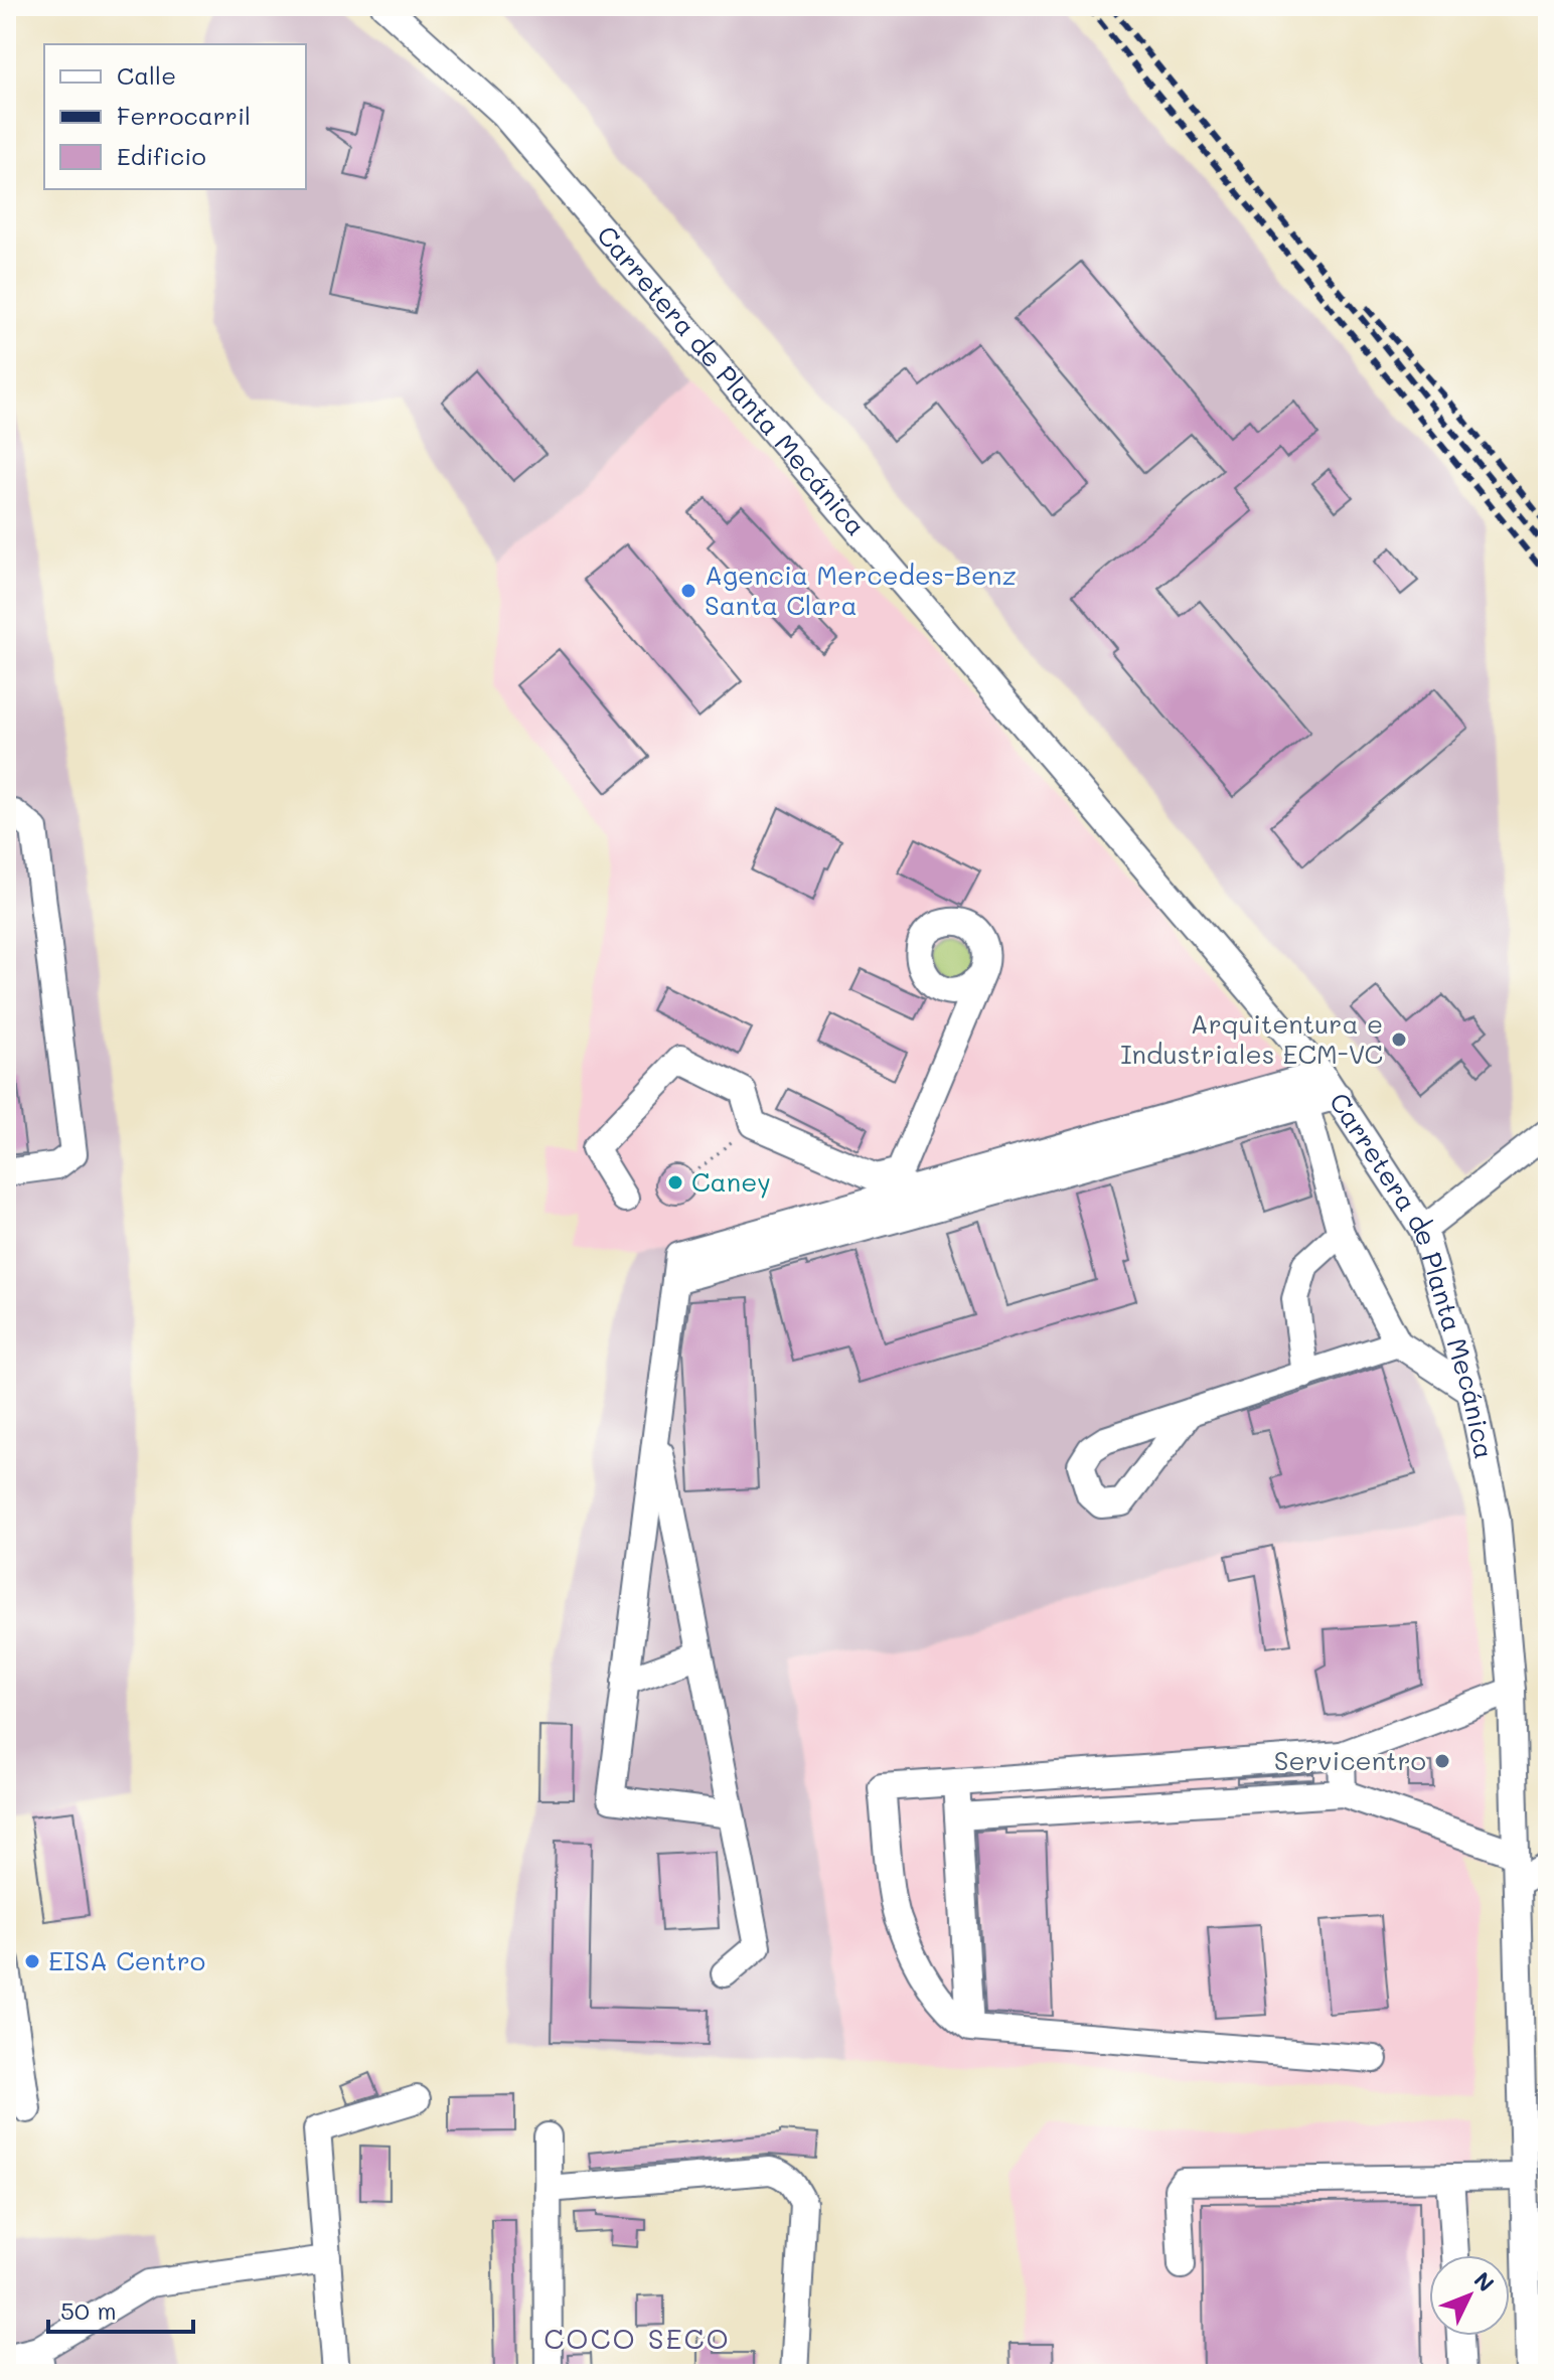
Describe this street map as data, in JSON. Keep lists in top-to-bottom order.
{
  "streets": {
    "street": ["Carretera de Planta Mecánica"]
  },
  "districts": ["COCO SECO"],
  "places": [
    "Agencia Mercedes-Benz Santa Clara",
    "Arquitentura e Industriales ECM-VC",
    "Caney",
    "Servicentro",
    "EISA Centro"
  ],
  "legend": ["Calle", "Ferrocarril", "Edificio"],
  "scale_bar": "50 m",
  "north": "top right"
}
